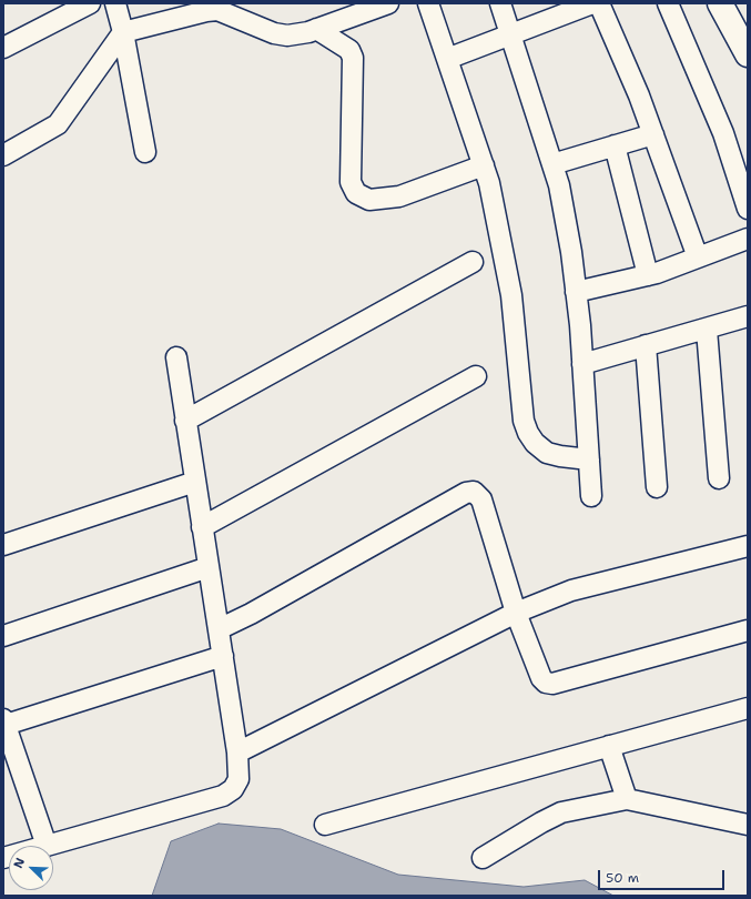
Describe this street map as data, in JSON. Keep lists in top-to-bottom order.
{
  "scale_bar": "50 m",
  "north": "top left"
}
